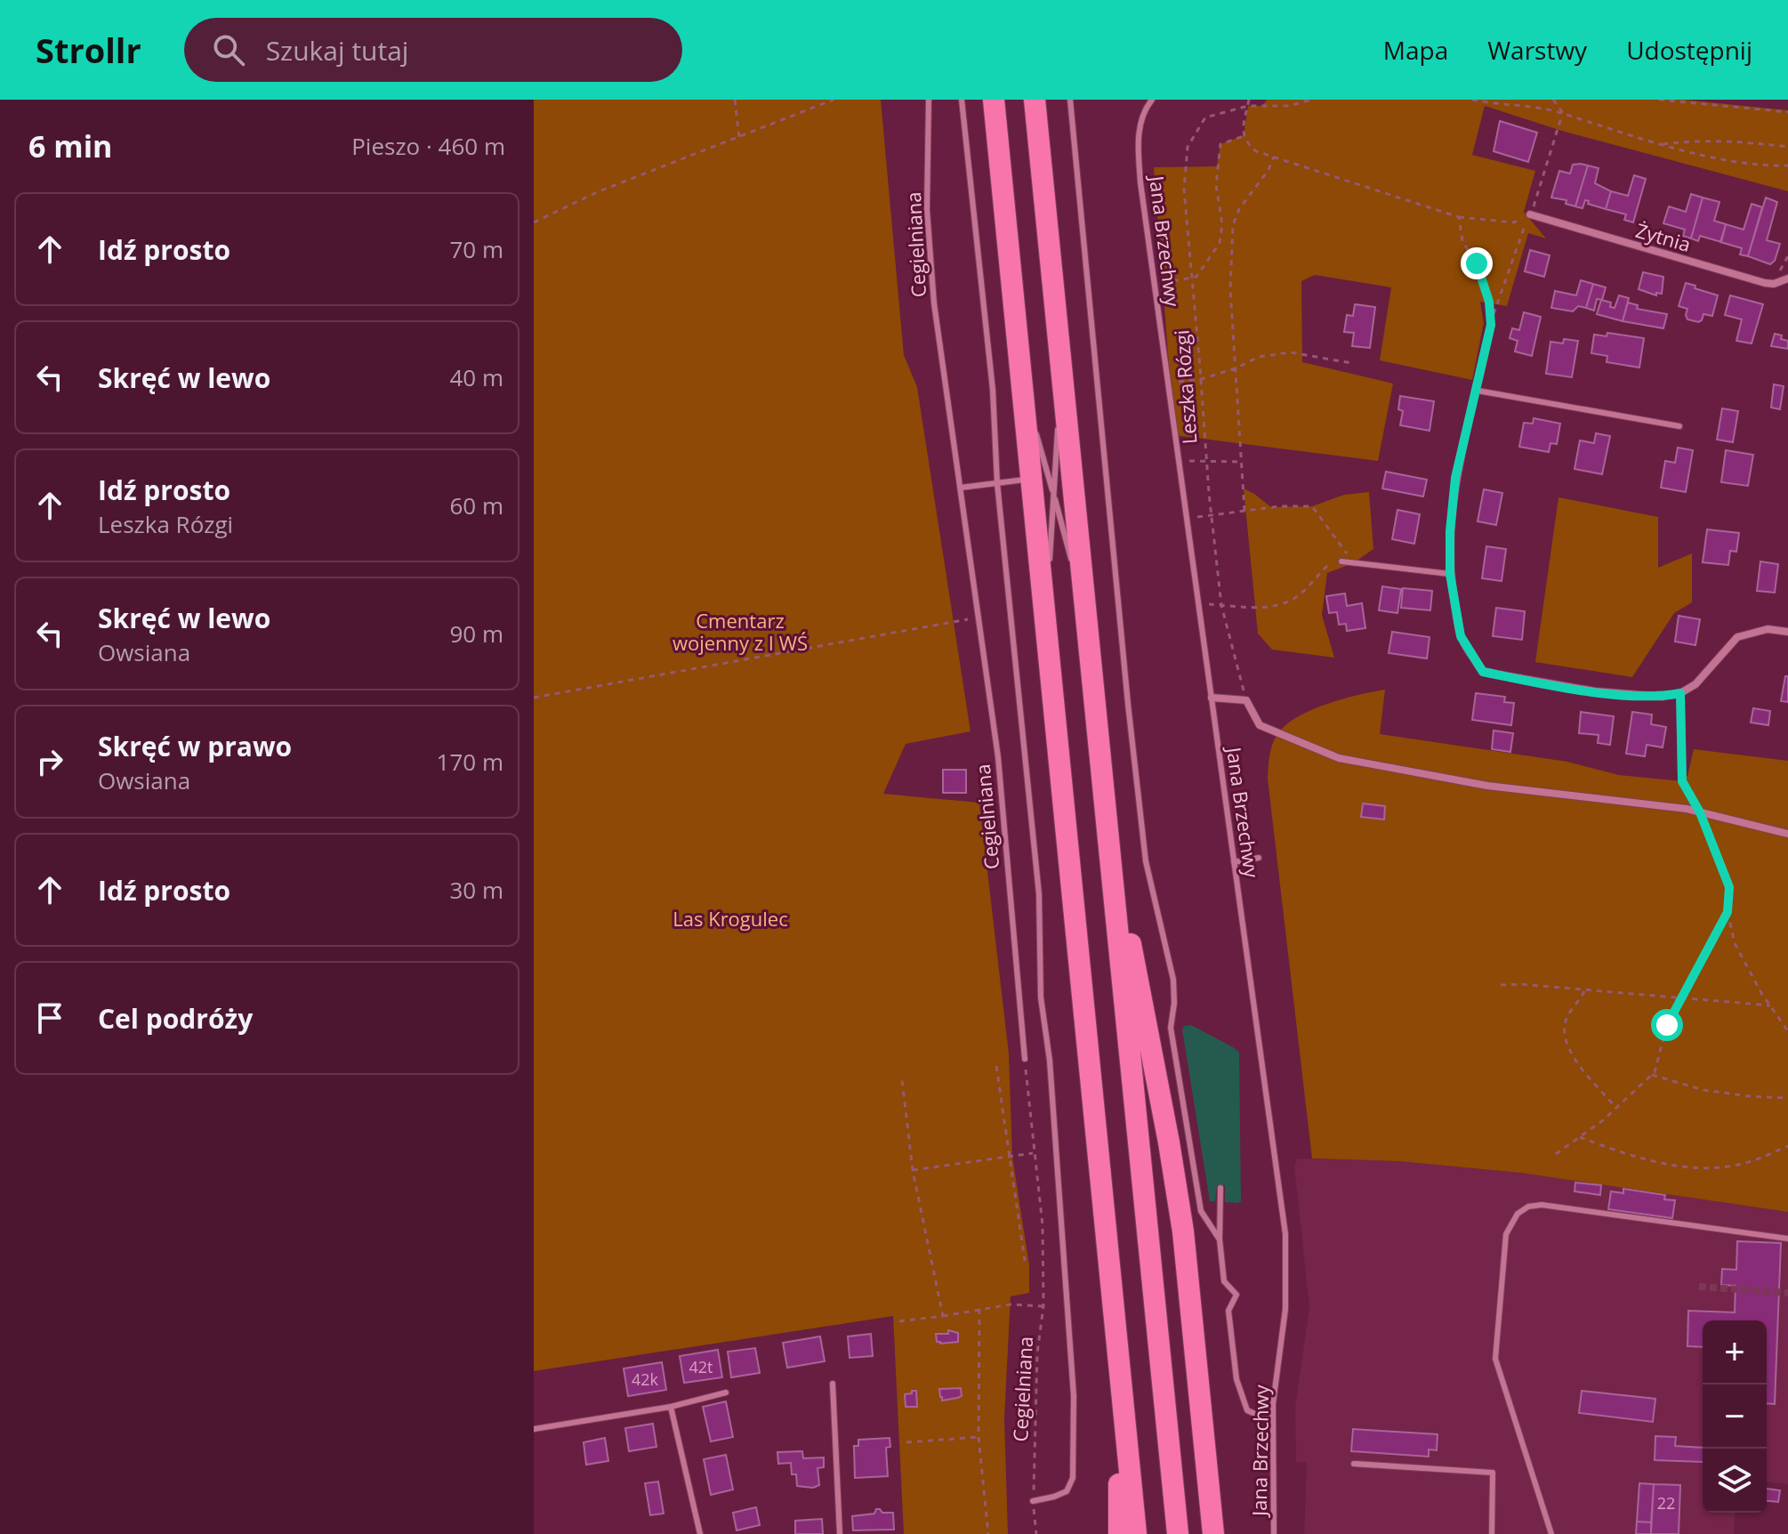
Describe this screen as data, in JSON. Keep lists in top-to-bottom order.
{
  "streets": {
    "street": ["Żytnia"],
    "lane": ["Jana Brzechwy", "Cegielniana"],
    "path": ["Leszka Rózgi"]
  },
  "parks": ["Cmentarz wojenny z I WŚ", "Las Krogulec"],
  "house_numbers": ["42t", "42k", "22"],
  "page": {
    "header": "Strollr",
    "search": "Szukaj tutaj",
    "nav": ["Mapa", "Warstwy", "Udostępnij"],
    "heading": ["6 min", "Pieszo · 460 m"],
    "list": [
      ["Idź prosto", "70 m"],
      ["Skręć w lewo", "40 m"],
      ["Idź prosto", "Leszka Rózgi", "60 m"],
      ["Skręć w lewo", "Owsiana", "90 m"],
      ["Skręć w prawo", "Owsiana", "170 m"],
      ["Idź prosto", "30 m"],
      "Cel podróży"
    ],
    "map_buttons": ["+", "−"]
  }
}
